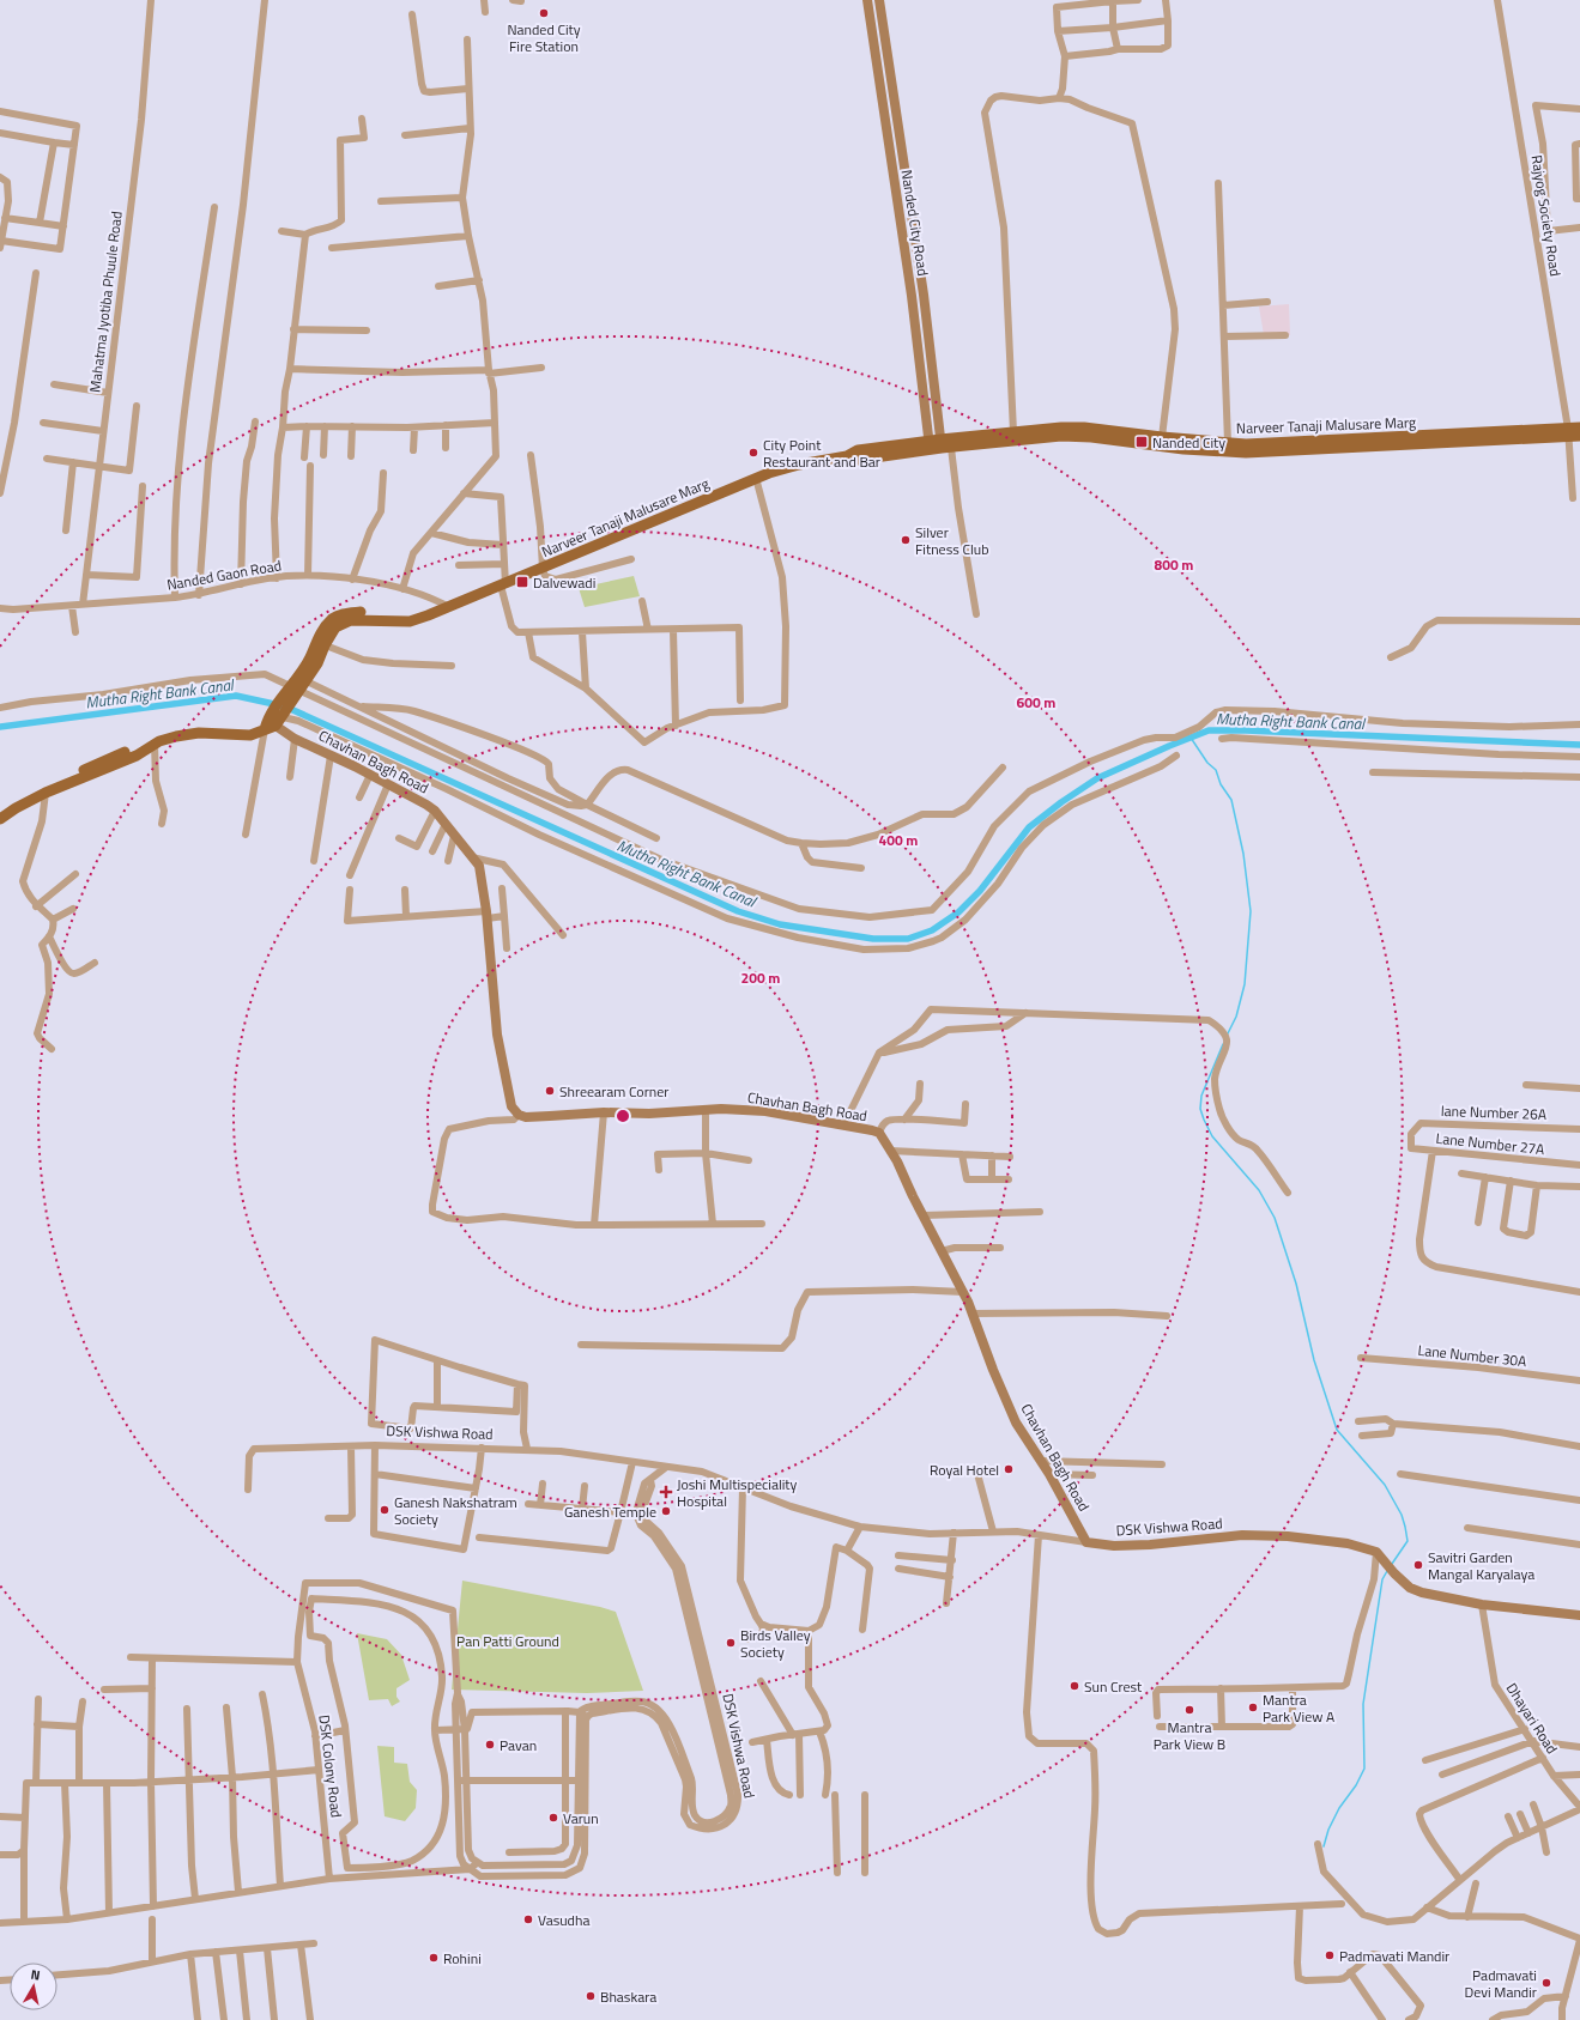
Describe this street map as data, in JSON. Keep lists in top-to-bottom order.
{
  "streets": {
    "main road": ["Narveer Tanaji Malusare Marg"],
    "street": [
      "Rajyog Society Road",
      "Nanded City Road",
      "Mahatma Jyotiba Phuule Road",
      "Nanded Gaon Road",
      "Chavhan Bagh Road",
      "lane Number 26A",
      "Lane Number 27A",
      "Lane Number 30A",
      "DSK Vishwa Road",
      "Dhayari Road",
      "DSK Colony Road"
    ]
  },
  "crossings": [
    ["Rajyog Society Road", "Narveer Tanaji Malusare Marg"],
    ["Nanded City Road", "Narveer Tanaji Malusare Marg"],
    ["Mahatma Jyotiba Phuule Road", "Nanded Gaon Road"],
    ["Narveer Tanaji Malusare Marg", "Nanded Gaon Road"],
    ["Narveer Tanaji Malusare Marg", "Chavhan Bagh Road"],
    ["Chavhan Bagh Road", "DSK Vishwa Road"],
    ["lane Number 26A", "Lane Number 27A"]
  ],
  "water": ["Mutha Right Bank Canal"],
  "parks": ["Pan Patti Ground"],
  "places": {
    "other": [
      "Nanded City Fire Station",
      "City Point Restaurant and Bar",
      "Silver Fitness Club",
      "Shreearam Corner",
      "Royal Hotel",
      "Ganesh Nakshatram Society",
      "Ganesh Temple",
      "Savitri Garden Mangal Karyalaya",
      "Birds Valley Society",
      "Sun Crest",
      "Mantra Park View A",
      "Mantra Park View B",
      "Pavan",
      "Varun",
      "Vasudha",
      "Padmavati Mandir",
      "Rohini",
      "Padmavati Devi Mandir",
      "Bhaskara"
    ],
    "transit": ["Nanded City", "Dalvewadi"],
    "health": ["Joshi Multispeciality Hospital"]
  },
  "north": "top",
  "rings": [
    "800 m",
    "600 m",
    "400 m",
    "200 m"
  ]
}
